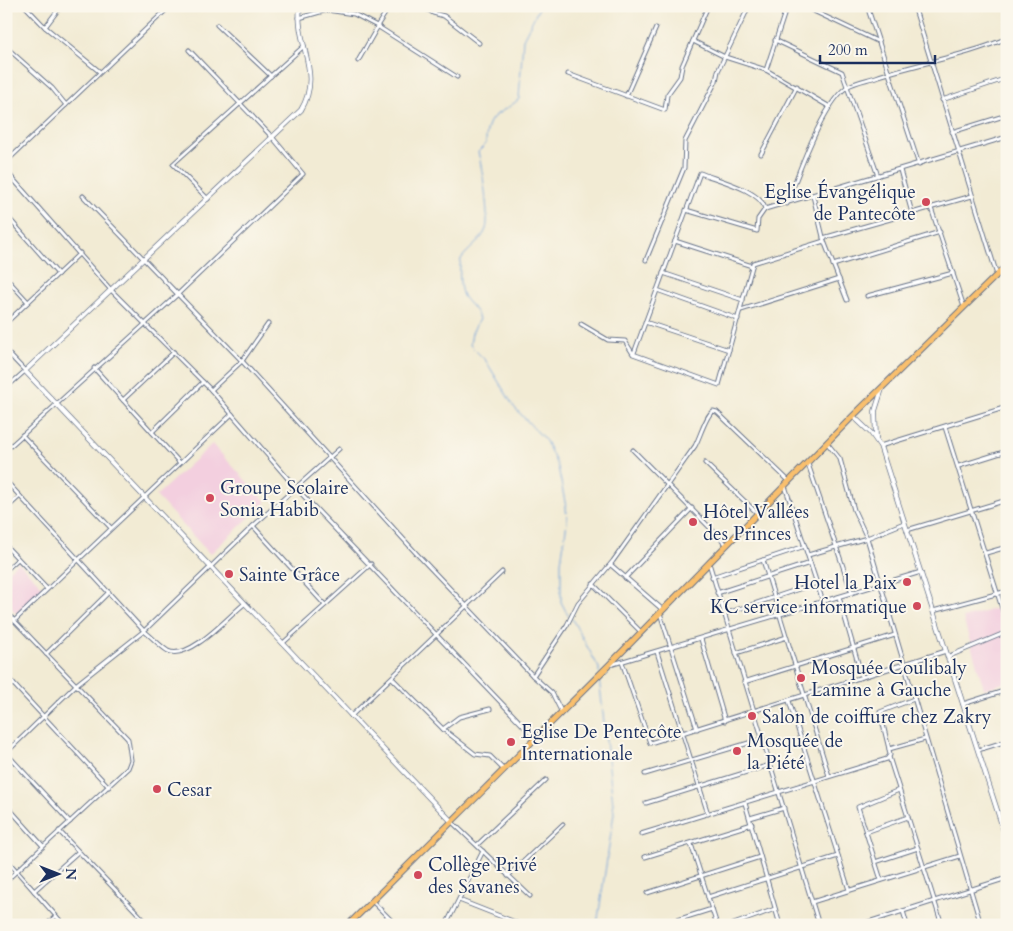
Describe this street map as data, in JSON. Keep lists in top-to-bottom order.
{
  "places": [
    "Eglise Évangélique de Pantecôte",
    "Groupe Scolaire Sonia Habib",
    "Hôtel Vallées des Princes",
    "Sainte Grâce",
    "Hotel la Paix",
    "KC service informatique",
    "Mosquée Coulibaly Lamine à Gauche",
    "Salon de coiffure chez Zakry",
    "Eglise De Pentecôte Internationale",
    "Mosquée de la Piété",
    "Cesar",
    "Collège Privé des Savanes"
  ],
  "scale_bar": "200 m",
  "north": "right"
}
